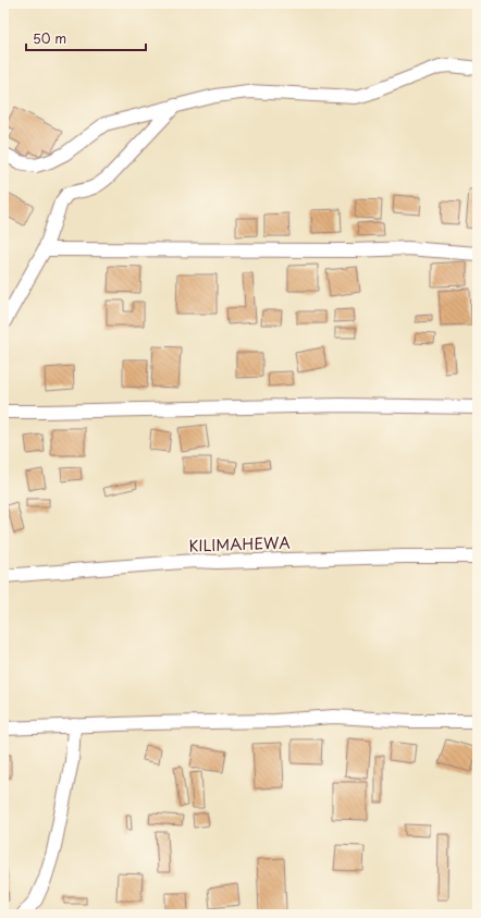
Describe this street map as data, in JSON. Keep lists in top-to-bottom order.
{
  "streets": {
    "street": ["KILIMAHEWA"]
  },
  "scale_bar": "50 m"
}
